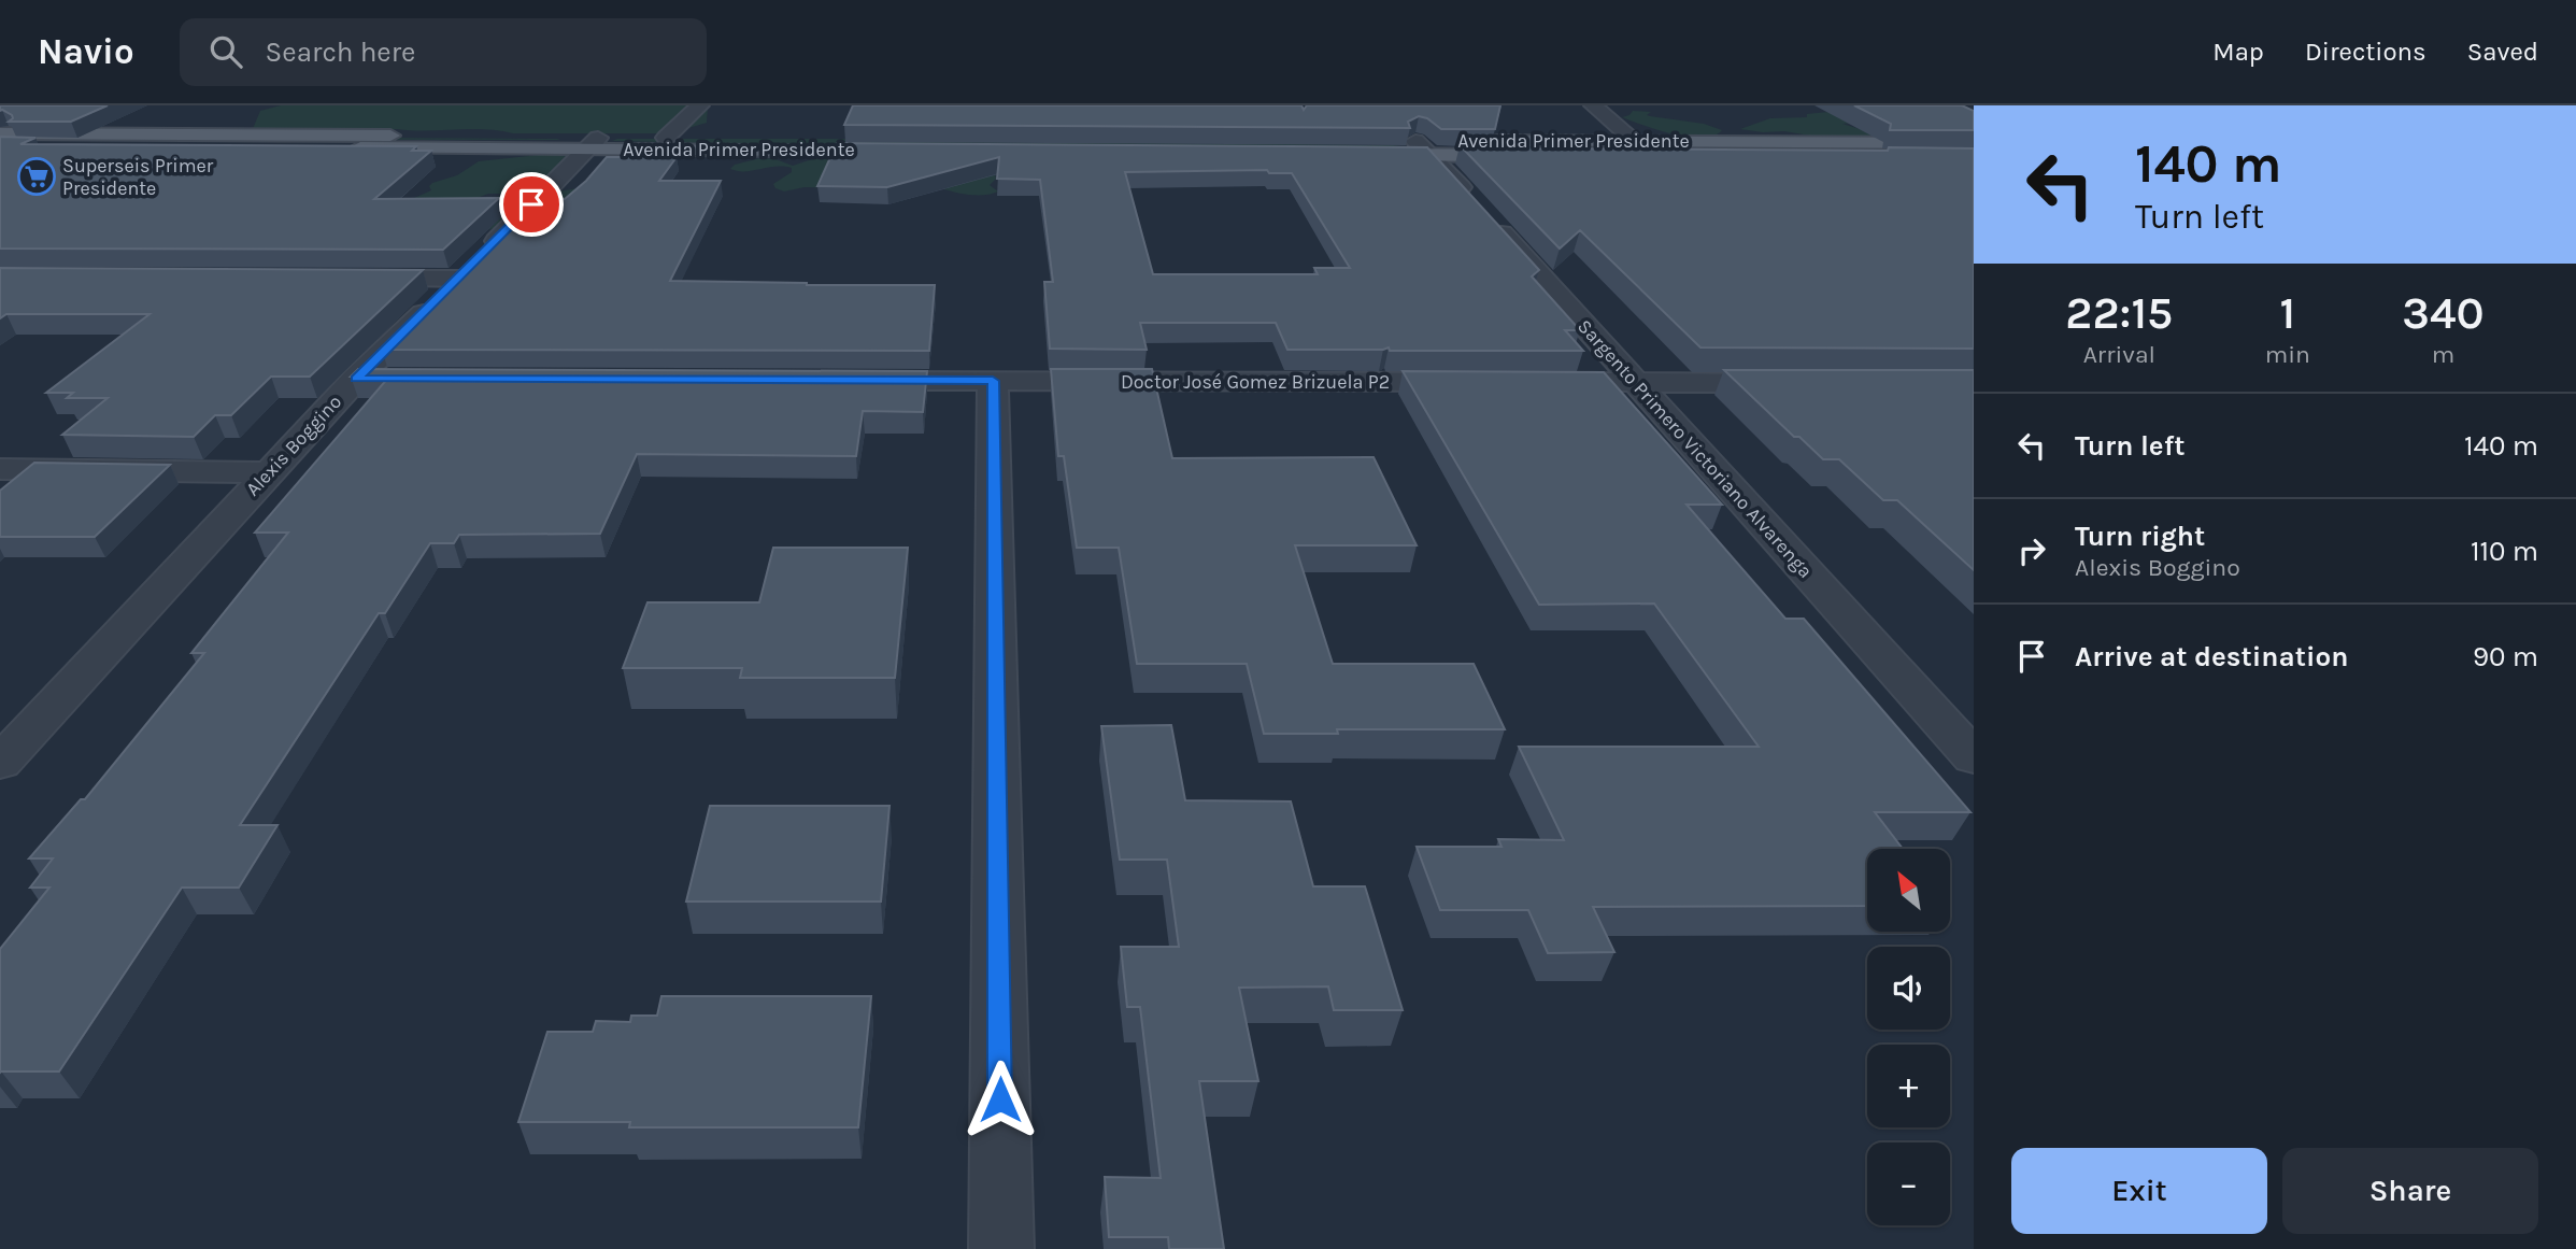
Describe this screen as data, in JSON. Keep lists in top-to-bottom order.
{
  "streets": {
    "main road": ["Avenida Primer Presidente"],
    "street": ["Doctor José Gomez Brizuela P2", "Alexis Boggino", "Sargento Primero Victoriano Alvarenga"]
  },
  "crossings": [
    ["Avenida Primer Presidente", "Alexis Boggino"],
    ["Avenida Primer Presidente", "Sargento Primero Victoriano Alvarenga"]
  ],
  "places": {
    "supermarket": ["Superseis Primer Presidente"]
  },
  "north": "top left",
  "page": {
    "header": "Navio",
    "search": "Search here",
    "nav": ["Map", "Directions", "Saved"],
    "turn": ["140 m", "Turn left"],
    "eta": [
      "22:15",
      "Arrival",
      "1",
      "min",
      "340",
      "m"
    ],
    "list": [
      {
        "name": "Turn left",
        "value": "140 m"
      },
      {
        "name": "Turn right",
        "note": "Alexis Boggino",
        "value": "110 m"
      },
      {
        "name": "Arrive at destination",
        "value": "90 m"
      }
    ],
    "map_buttons": ["+", "−"],
    "buttons": ["Exit", "Share"]
  }
}
